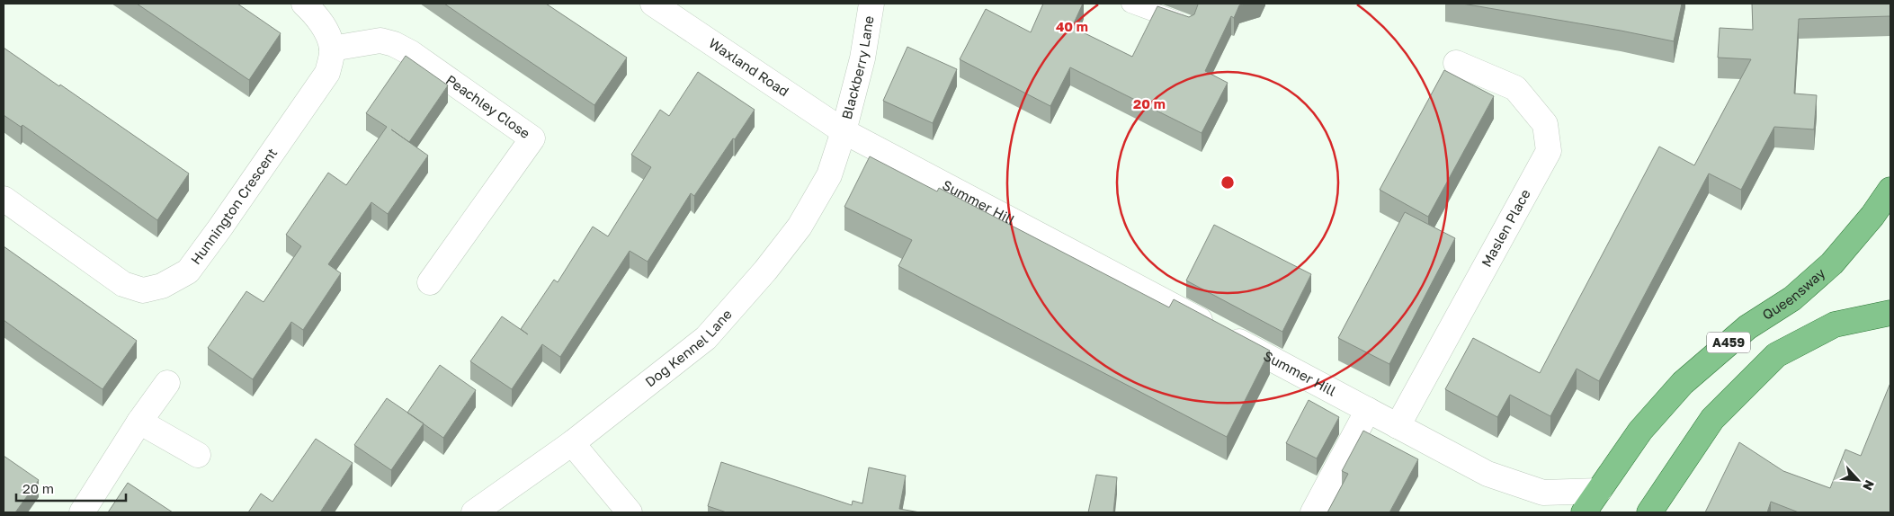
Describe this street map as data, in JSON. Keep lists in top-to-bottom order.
{
  "streets": {
    "main road": ["Queensway", "A459"],
    "street": [
      "Waxland Road",
      "Blackberry Lane",
      "Peachley Close",
      "Summer Hill",
      "Hunnington Crescent",
      "Maslen Place",
      "Dog Kennel Lane"
    ]
  },
  "crossings": [
    ["Waxland Road", "Blackberry Lane"],
    ["Waxland Road", "Summer Hill"],
    ["Waxland Road", "Dog Kennel Lane"],
    ["Blackberry Lane", "Summer Hill"],
    ["Blackberry Lane", "Dog Kennel Lane"],
    ["Peachley Close", "Hunnington Crescent"],
    ["Summer Hill", "Maslen Place"],
    ["Summer Hill", "Queensway"],
    ["Summer Hill", "Dog Kennel Lane"]
  ],
  "scale_bar": "20 m",
  "north": "bottom right",
  "rings": ["40 m", "20 m"]
}
